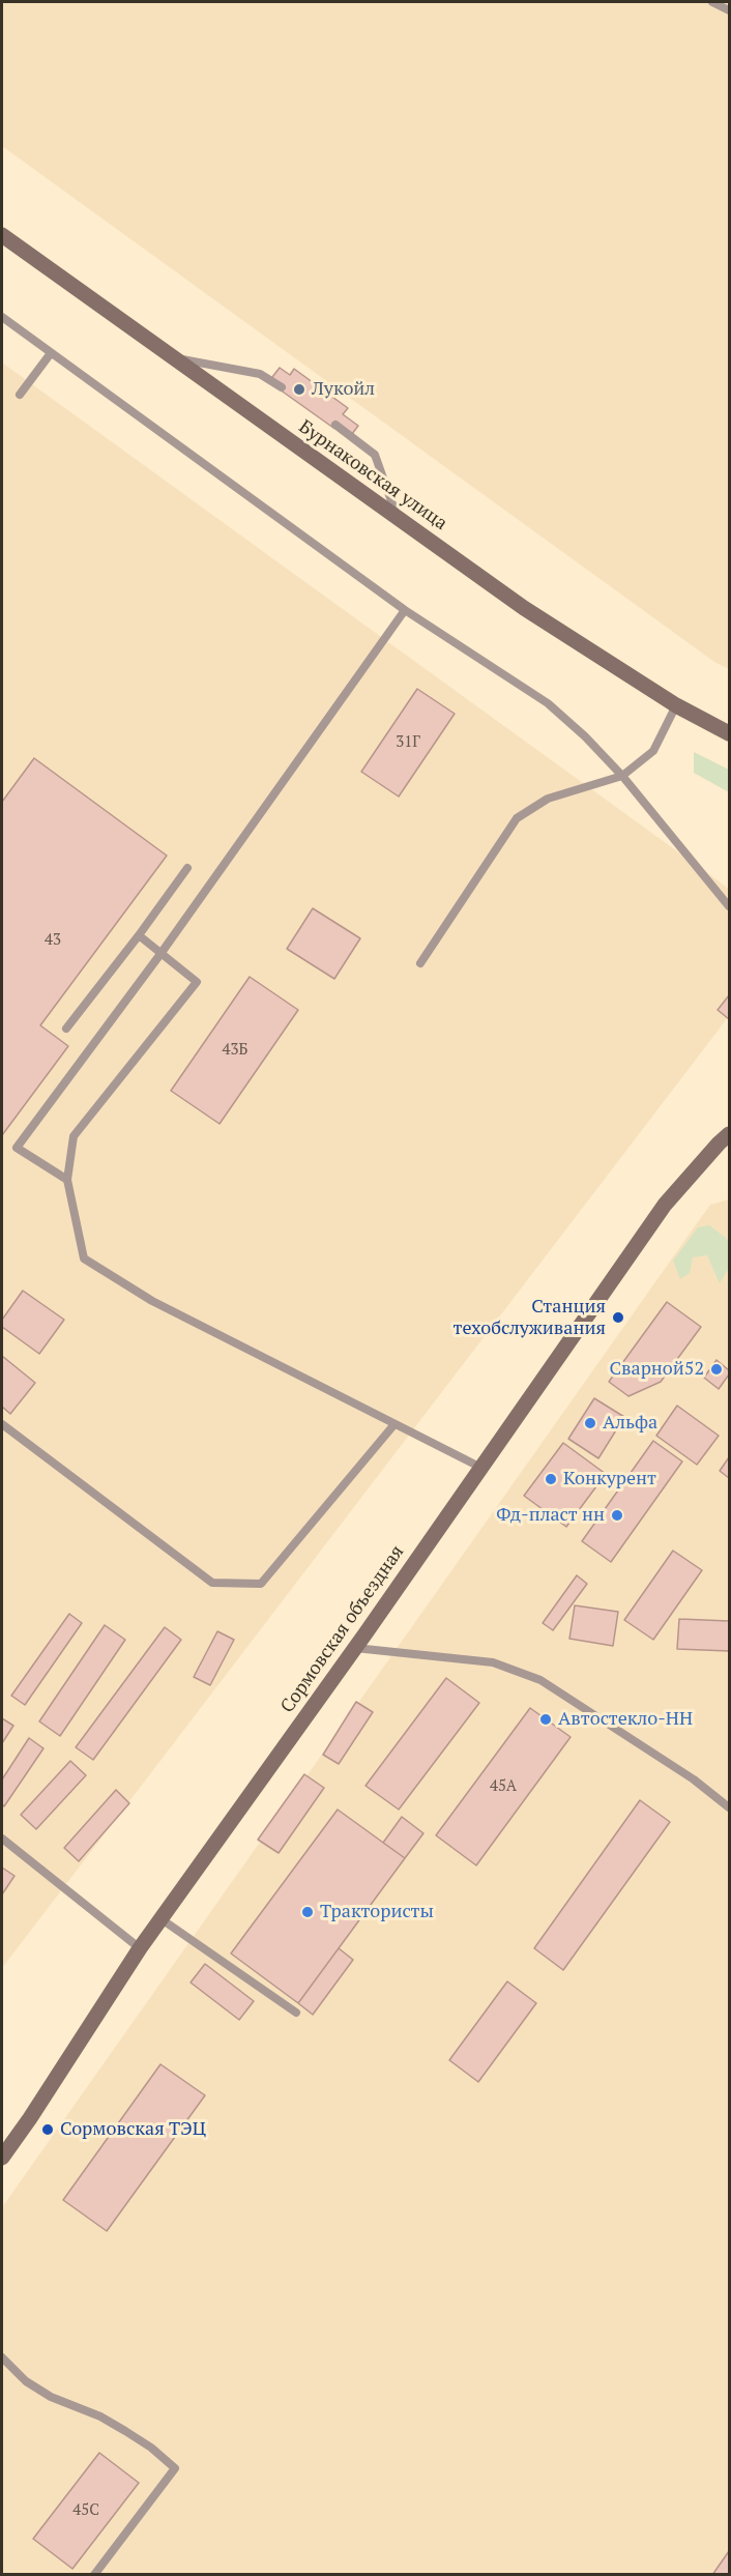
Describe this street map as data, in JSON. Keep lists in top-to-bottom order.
{
  "streets": {
    "street": ["Бурнаковская улица", "Сормовская объездная"]
  },
  "places": [
    "Лукойл",
    "Станция техобслуживания",
    "Сварной52",
    "Альфа",
    "Конкурент",
    "Фд-пласт нн",
    "Автостекло-НН",
    "Трактористы",
    "Сормовская ТЭЦ"
  ],
  "house_numbers": [
    "31Г",
    "43",
    "43Б",
    "45А",
    "45С"
  ]
}
